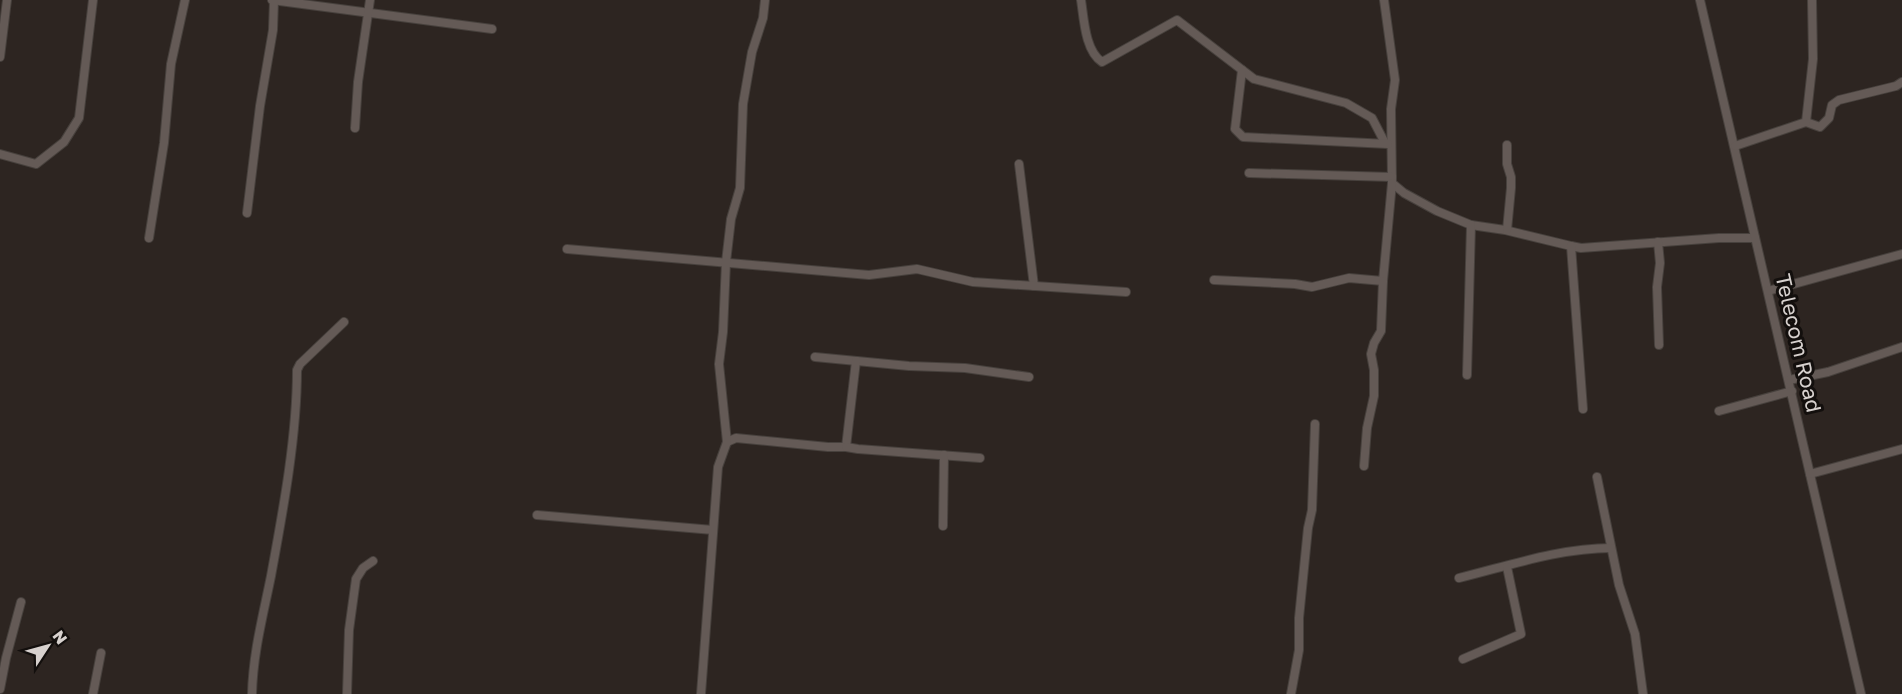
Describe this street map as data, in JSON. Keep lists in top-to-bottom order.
{
  "streets": {
    "street": ["Telecom Road"]
  },
  "north": "top right"
}
